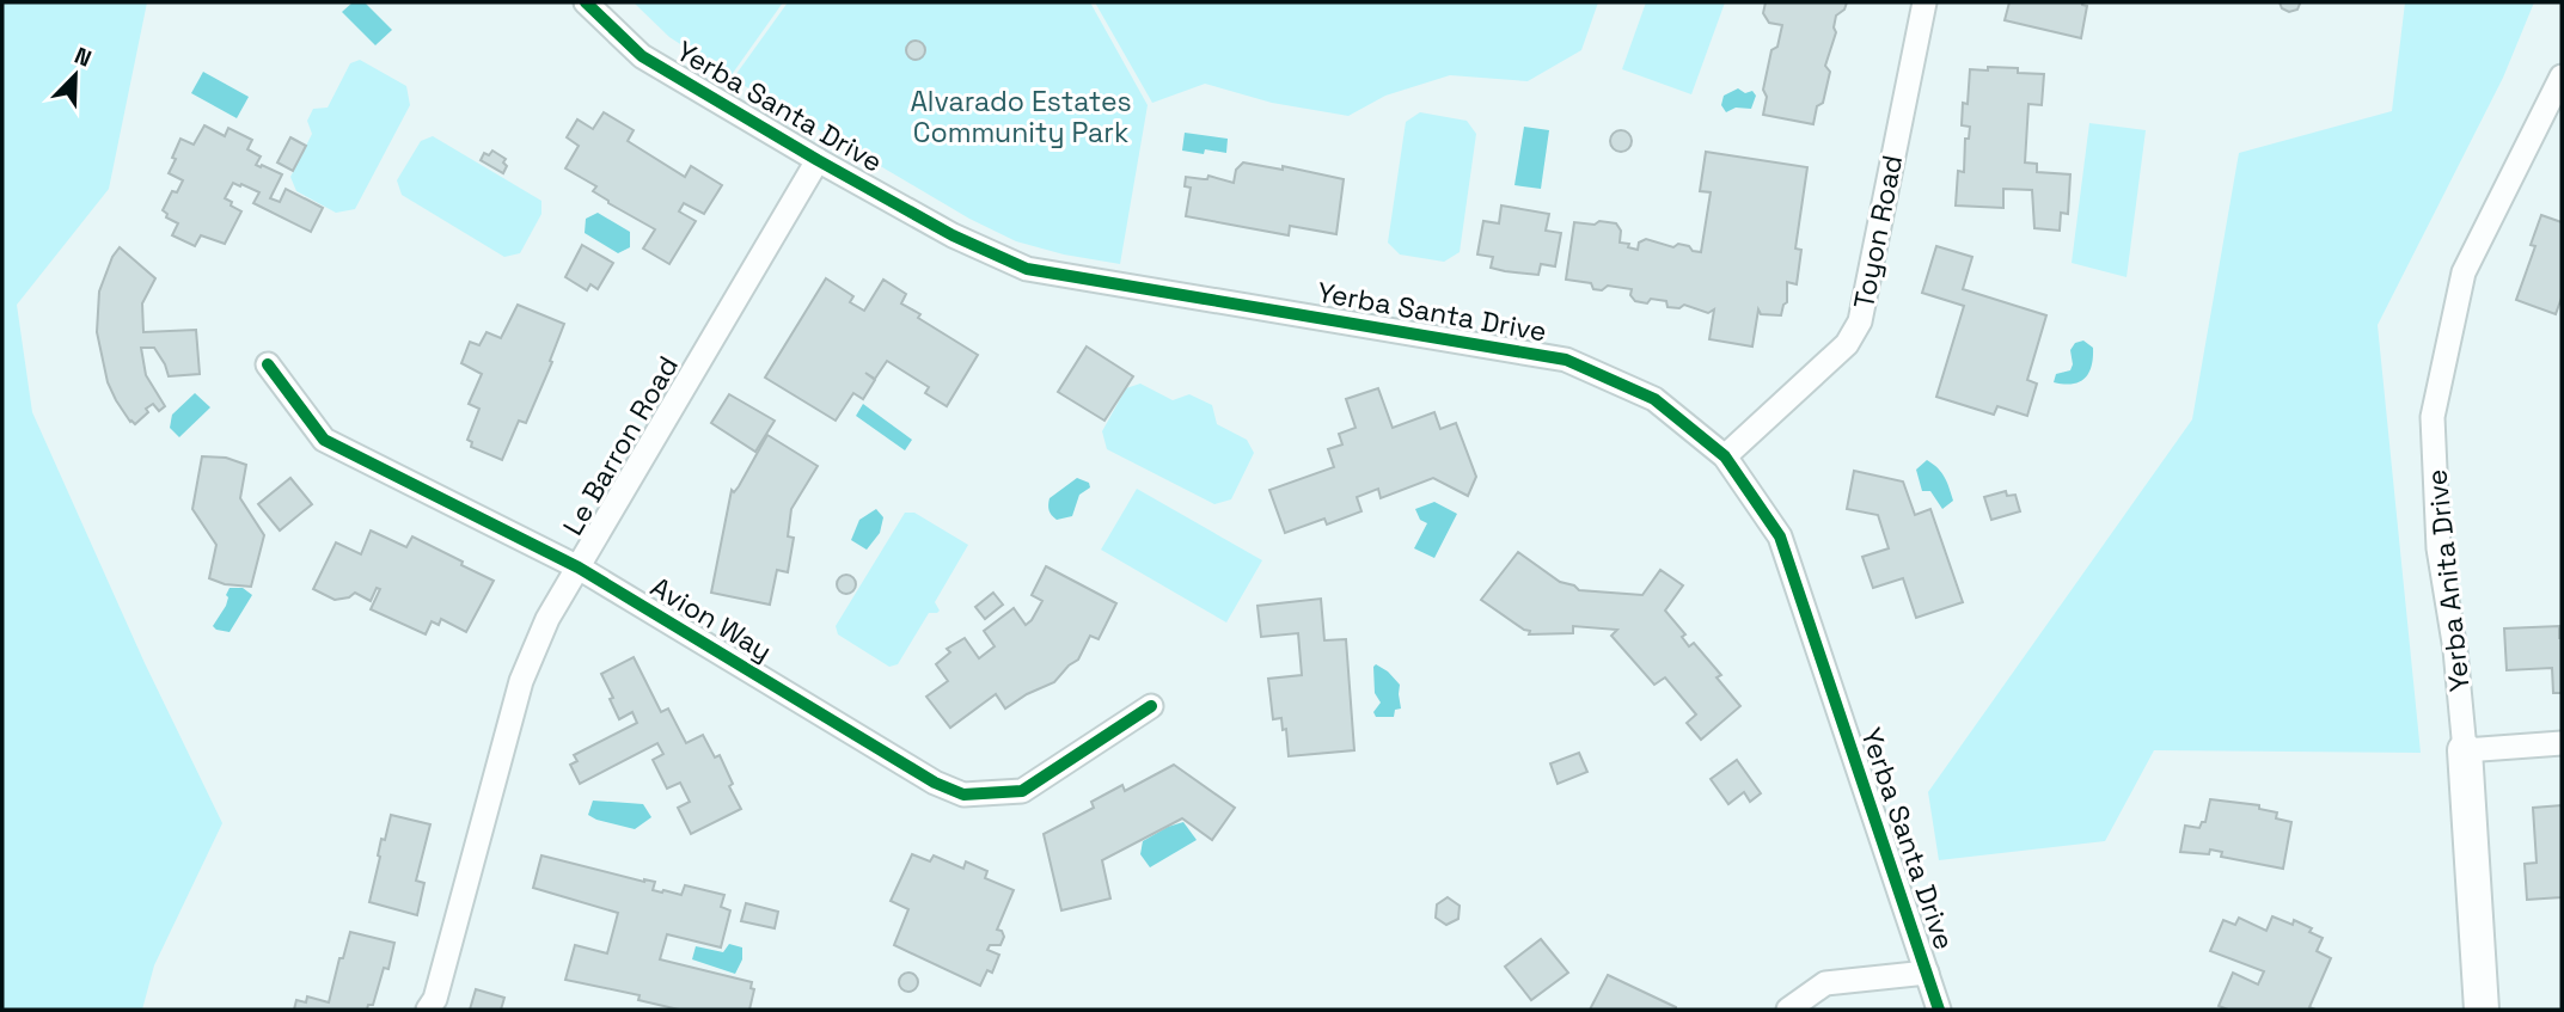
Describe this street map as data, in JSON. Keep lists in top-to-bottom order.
{
  "streets": {
    "street": [
      "Yerba Santa Drive",
      "Toyon Road",
      "Le Barron Road",
      "Yerba Anita Drive",
      "Avion Way"
    ]
  },
  "crossings": [
    ["Yerba Santa Drive", "Toyon Road"],
    ["Yerba Santa Drive", "Le Barron Road"],
    ["Le Barron Road", "Avion Way"]
  ],
  "parks": ["Alvarado Estates Community Park"],
  "north": "top right"
}
